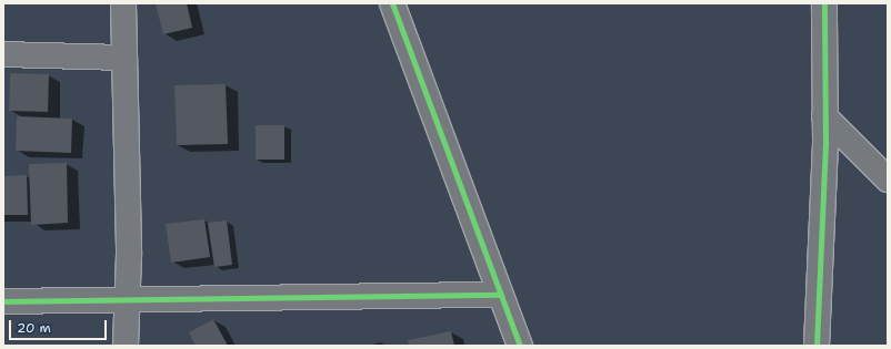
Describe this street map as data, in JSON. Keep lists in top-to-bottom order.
{
  "scale_bar": "20 m"
}
